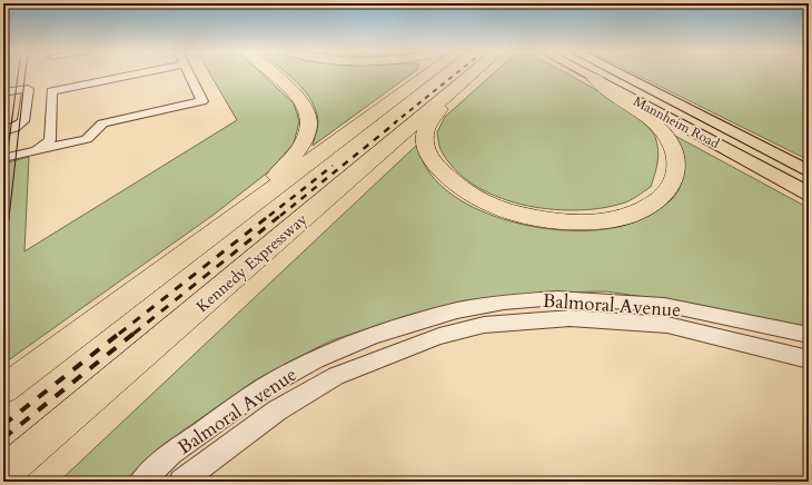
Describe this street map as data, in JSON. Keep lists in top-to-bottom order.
{
  "streets": {
    "highway": ["Kennedy Expressway"],
    "main road": ["Mannheim Road"],
    "street": ["Balmoral Avenue"]
  }
}
